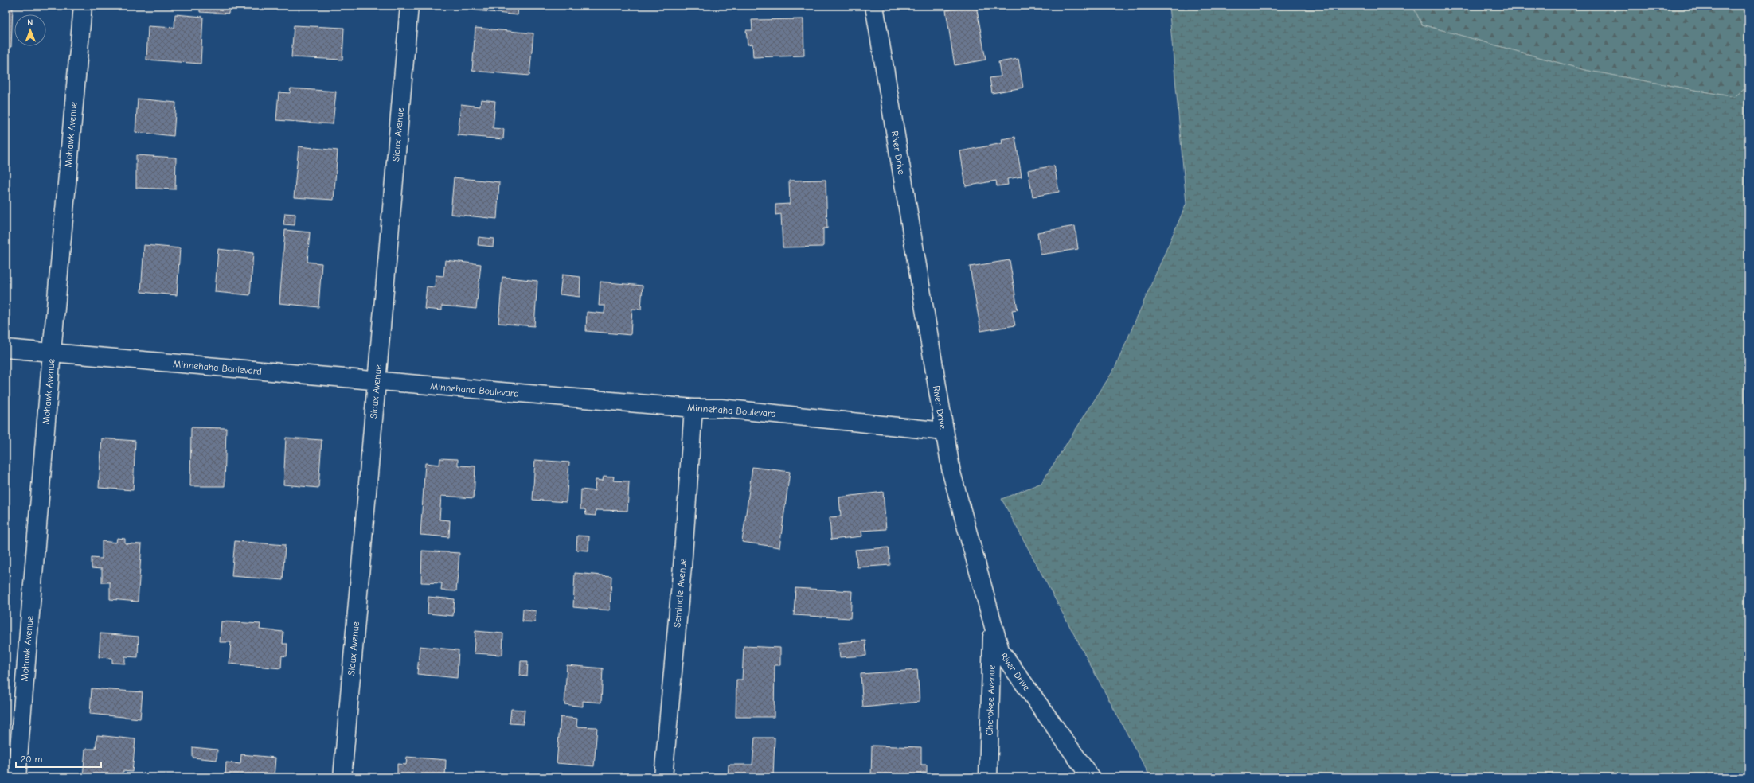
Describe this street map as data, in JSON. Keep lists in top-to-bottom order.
{
  "streets": {
    "street": [
      "Mohawk Avenue",
      "Sioux Avenue",
      "River Drive",
      "Minnehaha Boulevard",
      "Seminole Avenue",
      "Cherokee Avenue"
    ]
  },
  "crossings": [
    ["Mohawk Avenue", "Minnehaha Boulevard"],
    ["Sioux Avenue", "Minnehaha Boulevard"],
    ["River Drive", "Minnehaha Boulevard"],
    ["River Drive", "Cherokee Avenue"],
    ["Minnehaha Boulevard", "Seminole Avenue"]
  ],
  "scale_bar": "20 m",
  "north": "top"
}
